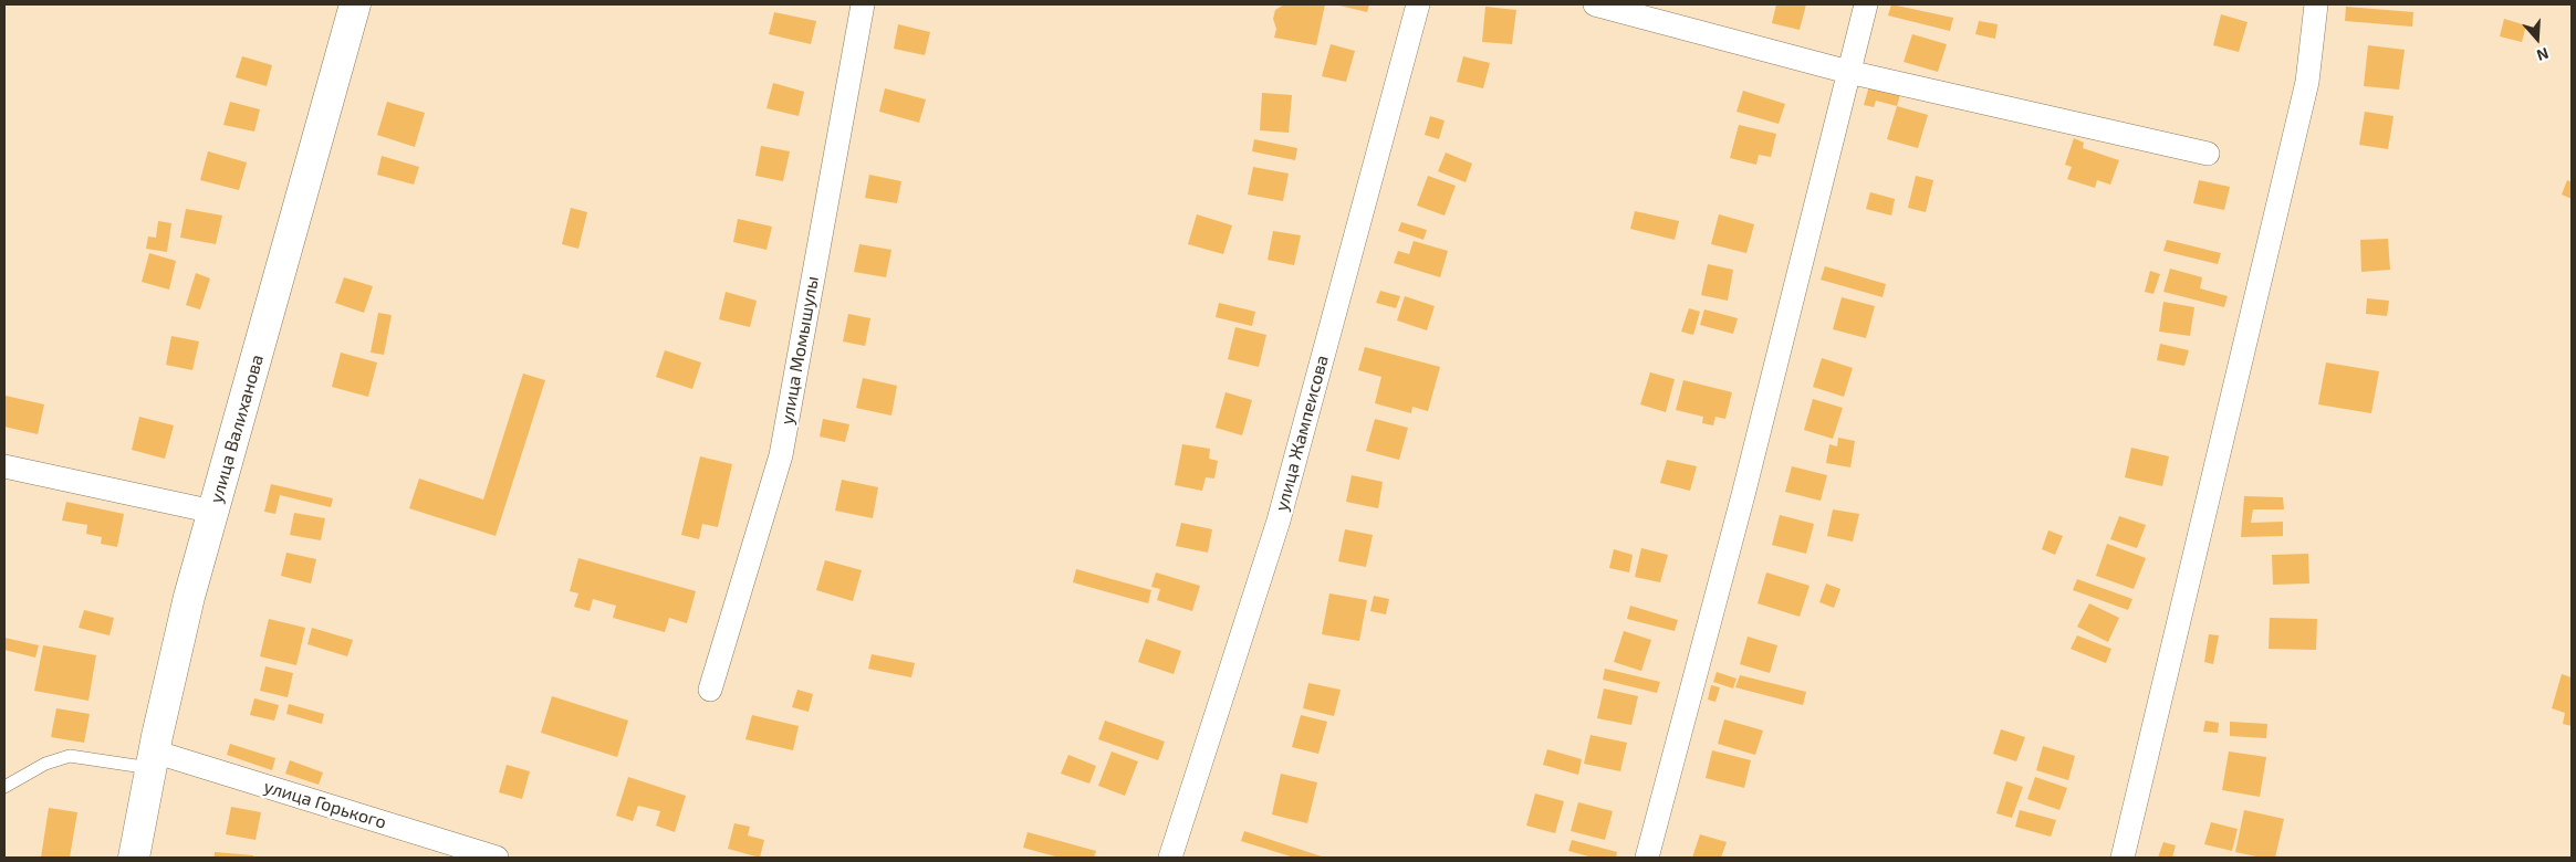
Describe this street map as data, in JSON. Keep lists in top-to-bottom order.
{
  "streets": {
    "main road": ["улица Валиханова"],
    "street": ["улица Момышулы", "улица Жампеисова", "улица Горького"]
  },
  "crossings": [
    ["улица Валиханова", "улица Горького"]
  ],
  "north": "bottom"
}
